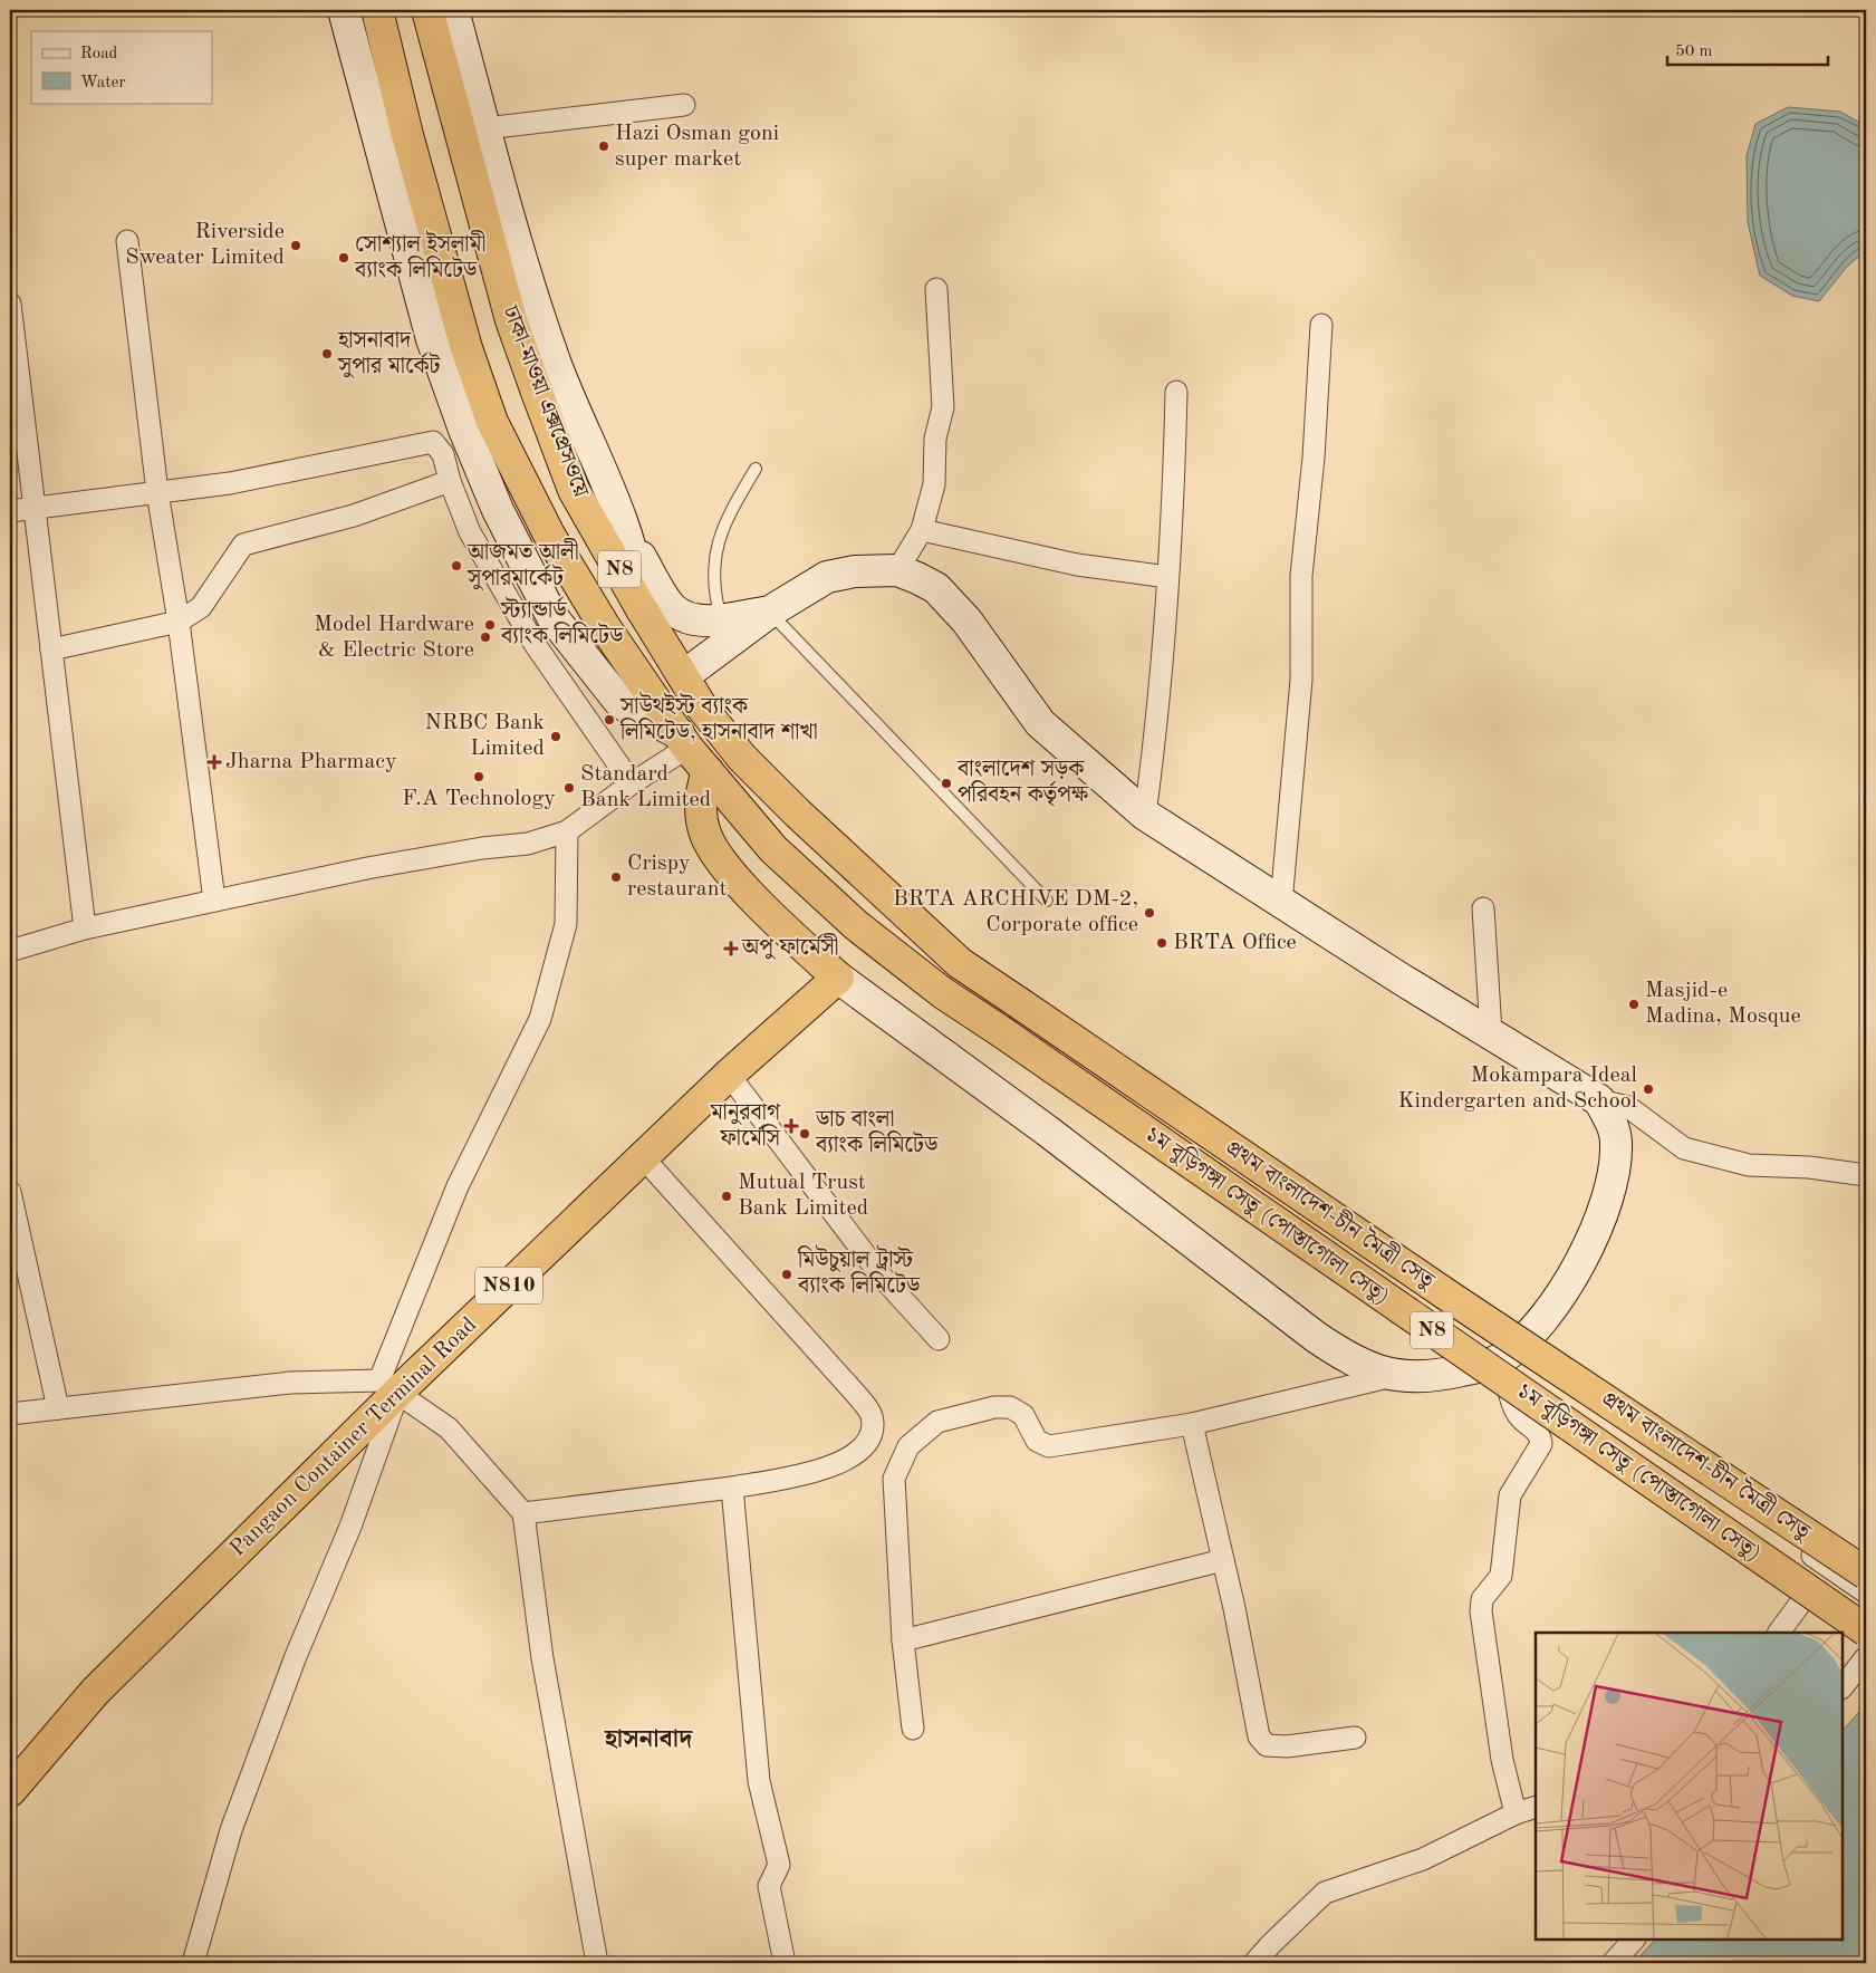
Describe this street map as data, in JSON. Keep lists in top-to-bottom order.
{
  "streets": {
    "highway": [
      "ঢাকা-মাওয়া এক্সপ্রেসওয়ে",
      "N8",
      "প্রথম বাংলাদেশ-চীন মৈত্রী সেতু",
      "১ম বুড়িগঙ্গা সেতু (পোস্তাগোলা সেতু)",
      "N810",
      "Pangaon Container Terminal Road"
    ]
  },
  "crossings": [
    ["ঢাকা-মাওয়া এক্সপ্রেসওয়ে", "প্রথম বাংলাদেশ-চীন মৈত্রী সেতু"],
    ["ঢাকা-মাওয়া এক্সপ্রেসওয়ে", "১ম বুড়িগঙ্গা সেতু (পোস্তাগোলা সেতু)"]
  ],
  "districts": ["হাসনাবাদ"],
  "places": {
    "other": [
      "Hazi Osman goni super market",
      "Riverside Sweater Limited",
      "সোশ্যাল ইসলামী ব্যাংক লিমিটেড",
      "হাসনাবাদ সুপার মার্কেট",
      "আজমত আলী সুপারমার্কেট",
      "স্ট্যান্ডার্ড ব্যাংক লিমিটেড",
      "Model Hardware & Electric Store",
      "সাউথইস্ট ব্যাংক লিমিটেড, হাসনাবাদ শাখা",
      "NRBC Bank Limited",
      "F.A Technology",
      "বাংলাদেশ সড়ক পরিবহন কর্তৃপক্ষ",
      "Standard Bank Limited",
      "Crispy restaurant",
      "BRTA ARCHIVE DM-2, Corporate office",
      "BRTA Office",
      "Masjid-e Madina, Mosque",
      "Mokampara Ideal Kindergarten and School",
      "ডাচ বাংলা ব্যাংক লিমিটেড",
      "Mutual Trust Bank Limited",
      "মিউচুয়াল ট্রাস্ট ব্যাংক লিমিটেড"
    ],
    "health": ["Jharna Pharmacy", "অপু ফার্মেসী", "মানুরবাগ ফার্মেসি"]
  },
  "legend": ["Road", "Water"],
  "scale_bar": "50 m"
}
